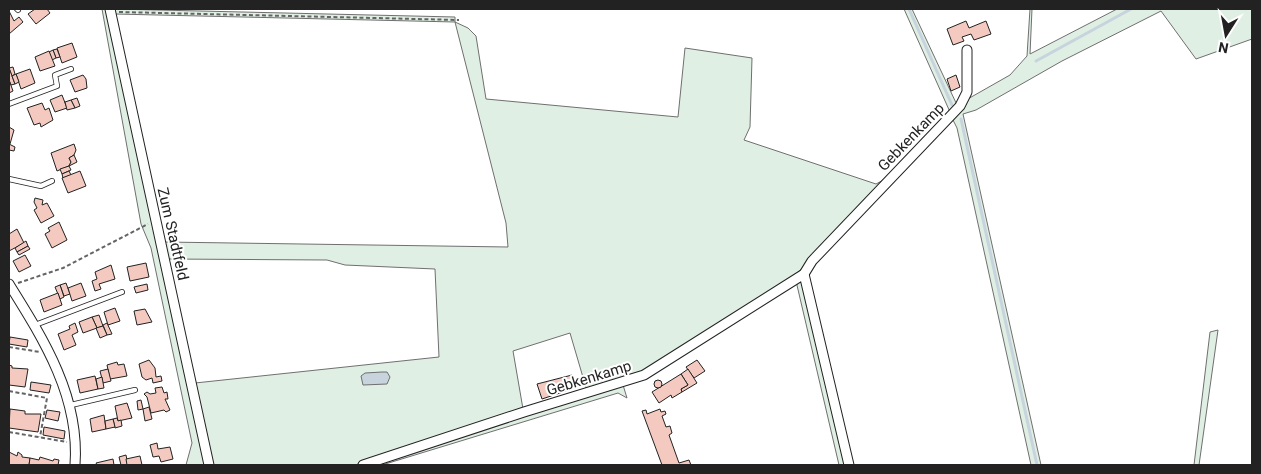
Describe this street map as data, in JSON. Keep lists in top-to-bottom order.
{
  "streets": {
    "street": ["Gebkenkamp", "Zum Stadtfeld"]
  },
  "north": "bottom"
}
